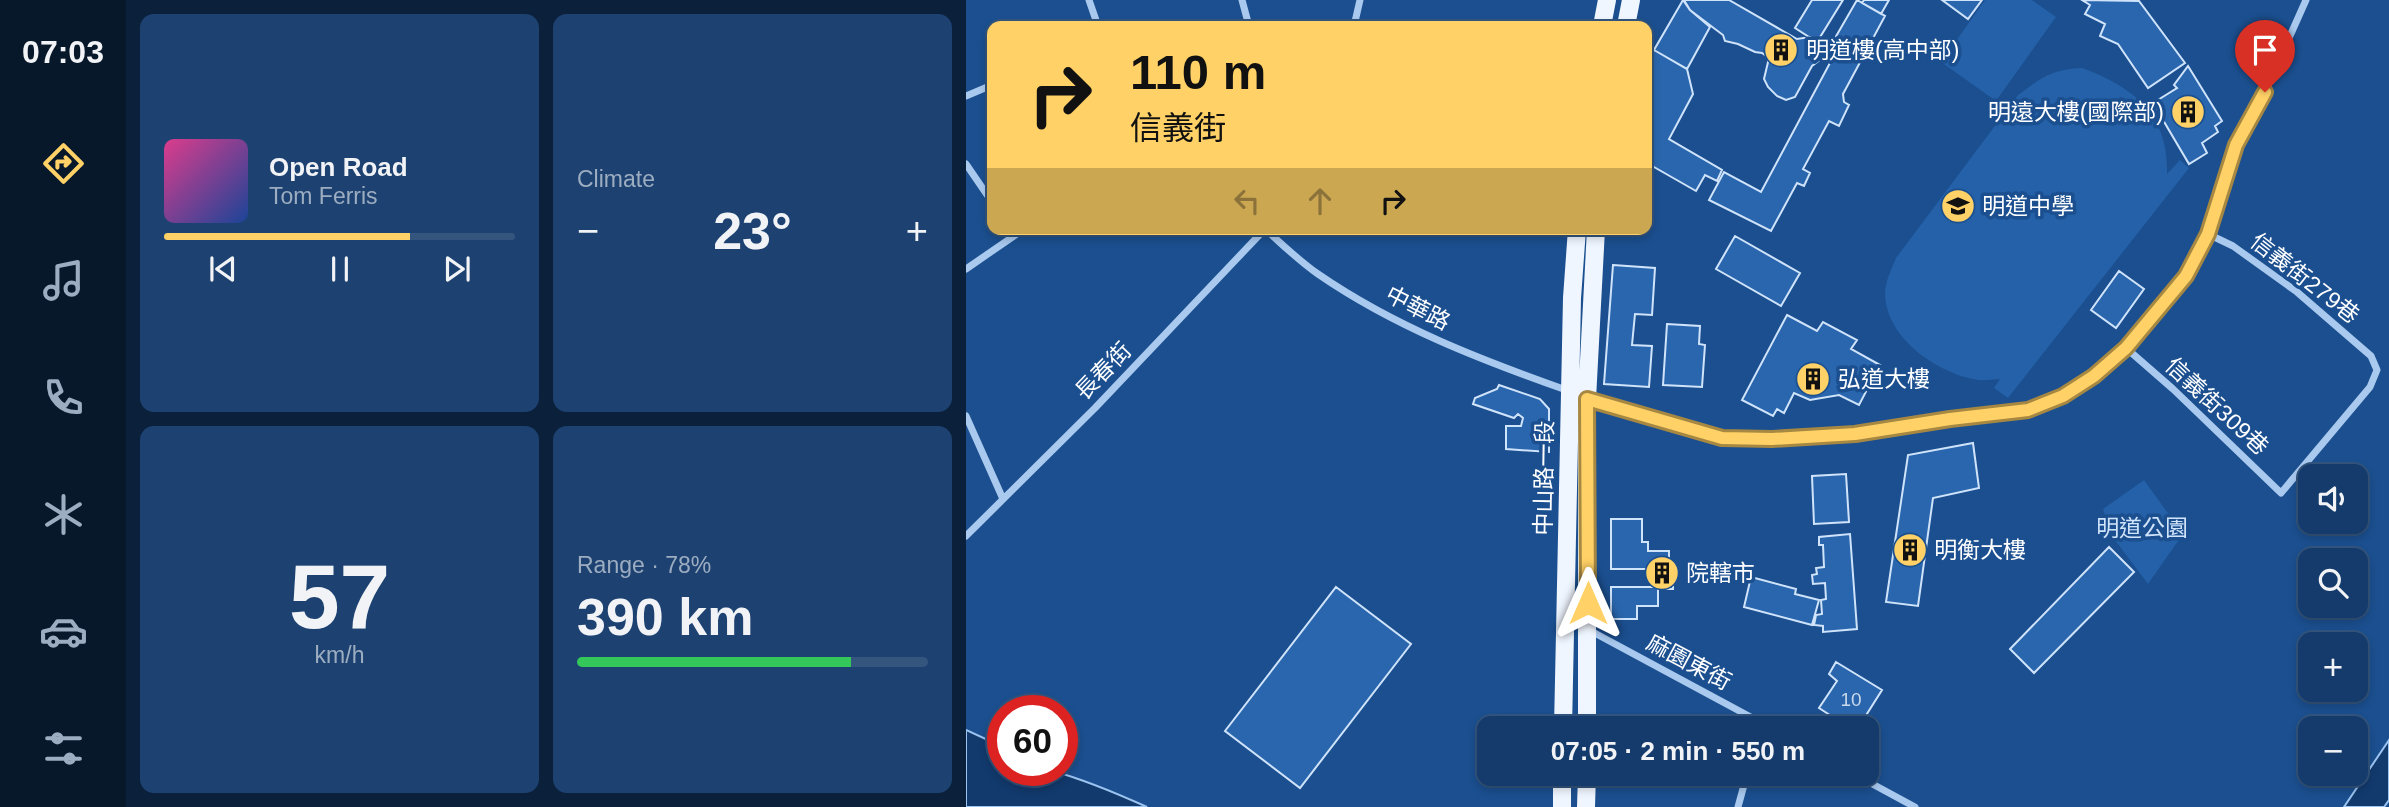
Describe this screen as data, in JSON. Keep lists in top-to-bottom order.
{
  "streets": {
    "main road": ["中山路一段"],
    "street": [
      "信義街279巷",
      "中華路",
      "長春街",
      "信義街309巷",
      "麻園東街"
    ]
  },
  "crossings": [
    ["信義街279巷", "中華路"],
    ["信義街279巷", "信義街309巷"],
    ["中華路", "信義街309巷"],
    ["中華路", "中山路一段"],
    ["中山路一段", "麻園東街"]
  ],
  "parks": ["明道公園"],
  "places": {
    "building": [
      "明道樓(高中部)",
      "明遠大樓(國際部)",
      "弘道大樓",
      "明衡大樓",
      "院轄市"
    ],
    "school or university": ["明道中學"]
  },
  "house_numbers": ["10"],
  "page": {
    "tabs": "07:03",
    "tile": [
      "Climate",
      ["57", "km/h"],
      ["Range · 78%", "390 km"]
    ],
    "turn": ["110 m", "信義街"],
    "song": ["Open Road", "Tom Ferris"],
    "heat": ["−", "23°", "+"],
    "map_buttons": ["+", "−"],
    "limit": "60",
    "trip": "07:05 · 2 min · 550 m"
  }
}
